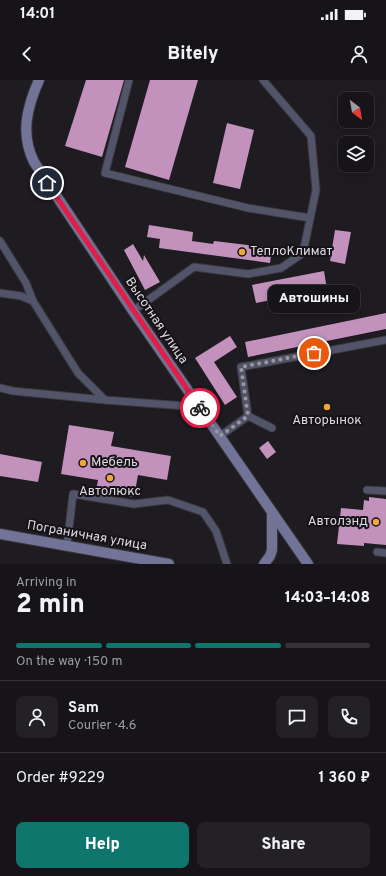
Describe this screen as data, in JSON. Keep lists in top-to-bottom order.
{
  "streets": {
    "street": ["Высотная улица", "Пограничная улица"]
  },
  "places": [
    "ТеплоКлимат",
    "Автошины",
    "Авторынок",
    "Мебель",
    "Автолюкс",
    "Автолэнд"
  ],
  "north": "bottom right",
  "page": {
    "status": "14:01",
    "header": "Bitely",
    "bubble": "Автошины",
    "heading": ["2 min", "Arriving in", "14:03–14:08"],
    "panel": [
      "Sam",
      "Courier · 4.6",
      "Order #9229",
      "1 360 ₽"
    ],
    "bar": "On the way · 150 m",
    "buttons": ["Help", "Share"]
  }
}
